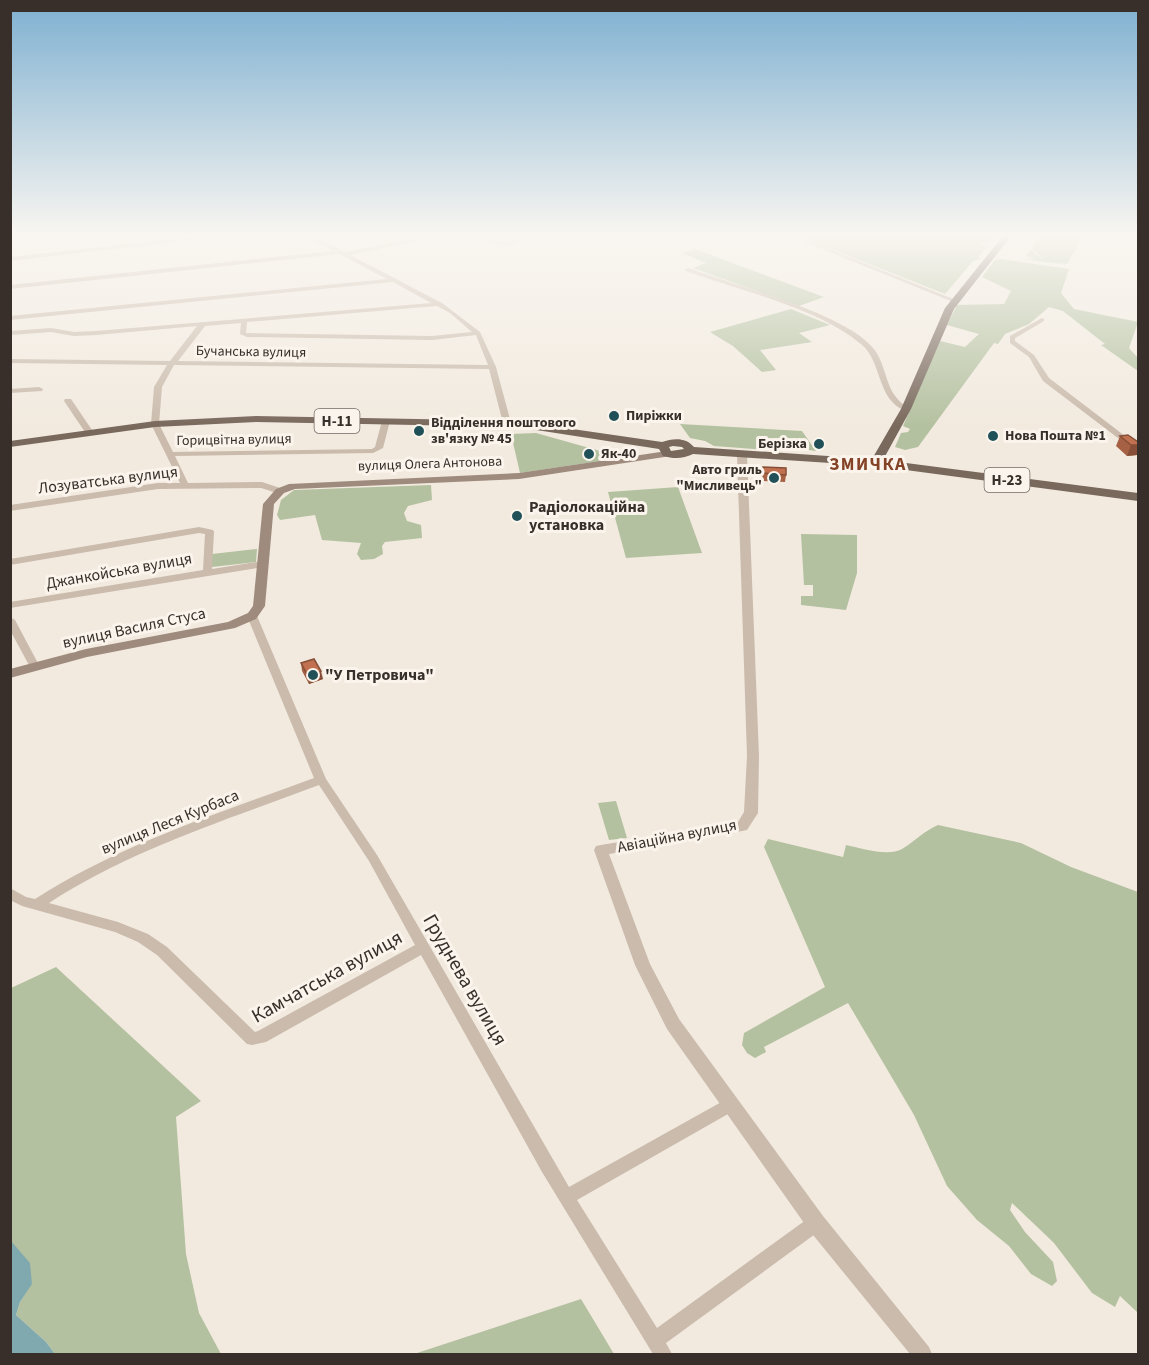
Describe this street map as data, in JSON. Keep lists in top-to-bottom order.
{
  "streets": {
    "main road": [
      "Н-11",
      "вулиця Олега Антонова",
      "Н-23",
      "вулиця Василя Стуса"
    ],
    "street": [
      "Бучанська вулиця",
      "Горицвітна вулиця",
      "Лозуватська вулиця",
      "Джанкойська вулиця",
      "вулиця Леся Курбаса",
      "Авіаційна вулиця",
      "Камчатська вулиця",
      "Груднева вулиця"
    ]
  },
  "crossings": [
    ["Н-11", "Горицвітна вулиця"],
    ["Н-11", "вулиця Олега Антонова"],
    ["Н-11", "Н-23"],
    ["Н-11", "Авіаційна вулиця"],
    ["вулиця Олега Антонова", "Лозуватська вулиця"],
    ["вулиця Василя Стуса", "Груднева вулиця"],
    ["вулиця Леся Курбаса", "Камчатська вулиця"],
    ["вулиця Леся Курбаса", "Груднева вулиця"],
    ["Камчатська вулиця", "Груднева вулиця"]
  ],
  "districts": ["ЗМИЧКА"],
  "places": [
    "Пиріжки",
    "Відділення поштового зв'язку № 45",
    "Нова Пошта №1",
    "Берізка",
    "Як-40",
    "Авто гриль \"Мисливець\"",
    "Радіолокаційна установка",
    "\"У Петровича\""
  ]
}
